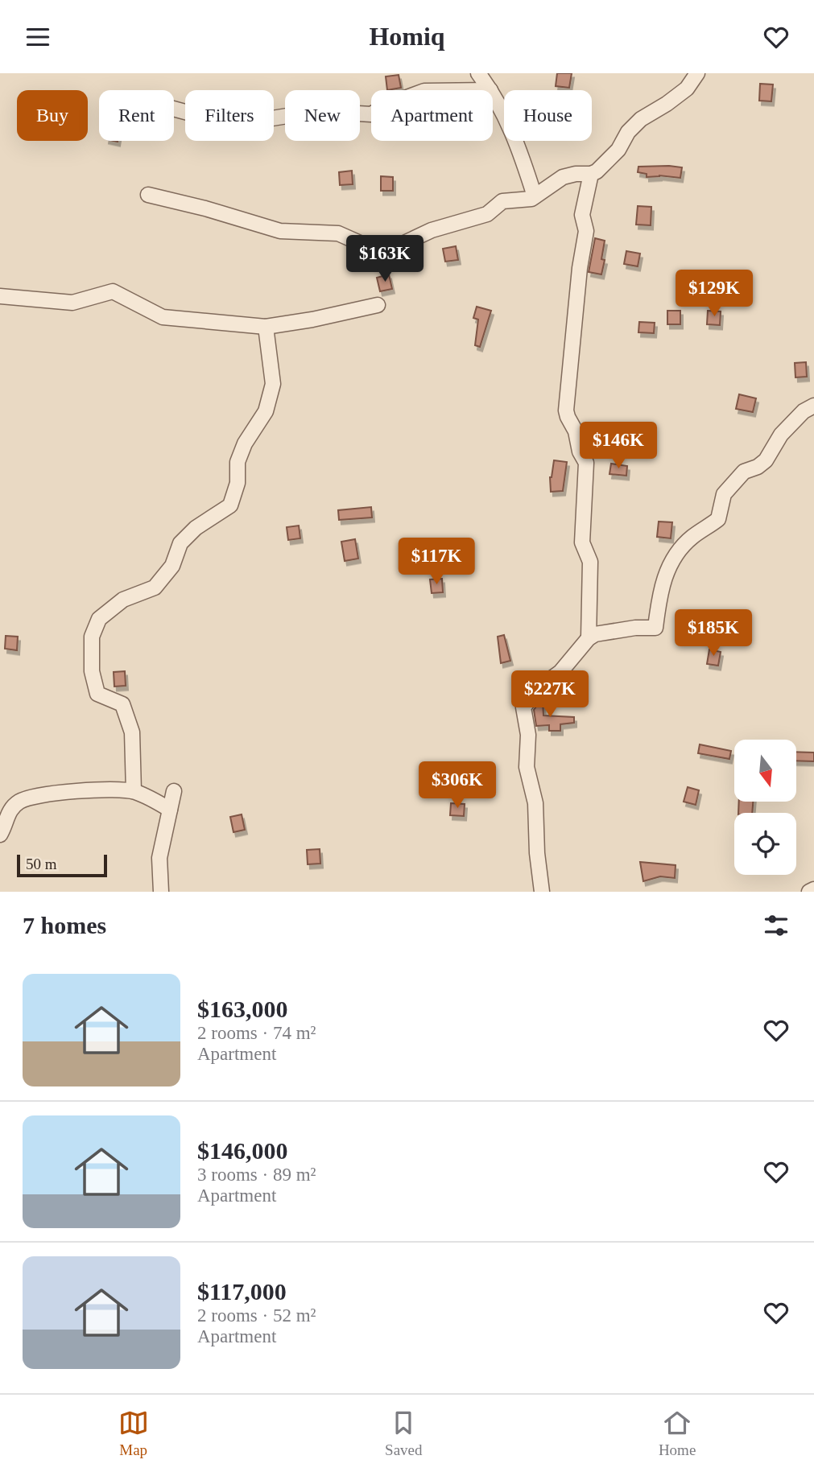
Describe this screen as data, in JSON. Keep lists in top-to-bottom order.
{
  "scale_bar": "50 m",
  "north": "bottom",
  "page": {
    "header": "Homiq",
    "chip": [
      "Buy",
      "Rent",
      "Filters",
      "New",
      "Apartment",
      "House"
    ],
    "price": [
      "$163K",
      "$129K",
      "$146K",
      "$117K",
      "$185K",
      "$227K",
      "$306K"
    ],
    "scale": "50 m",
    "heading": "7 homes",
    "list": [
      {
        "name": "$163,000",
        "note": "2 rooms · 74 m² · Apartment"
      },
      {
        "name": "$146,000",
        "note": "3 rooms · 89 m² · Apartment"
      },
      {
        "name": "$117,000",
        "note": "2 rooms · 52 m² · Apartment"
      }
    ],
    "tabs": ["Map", "Saved", "Home"]
  }
}
